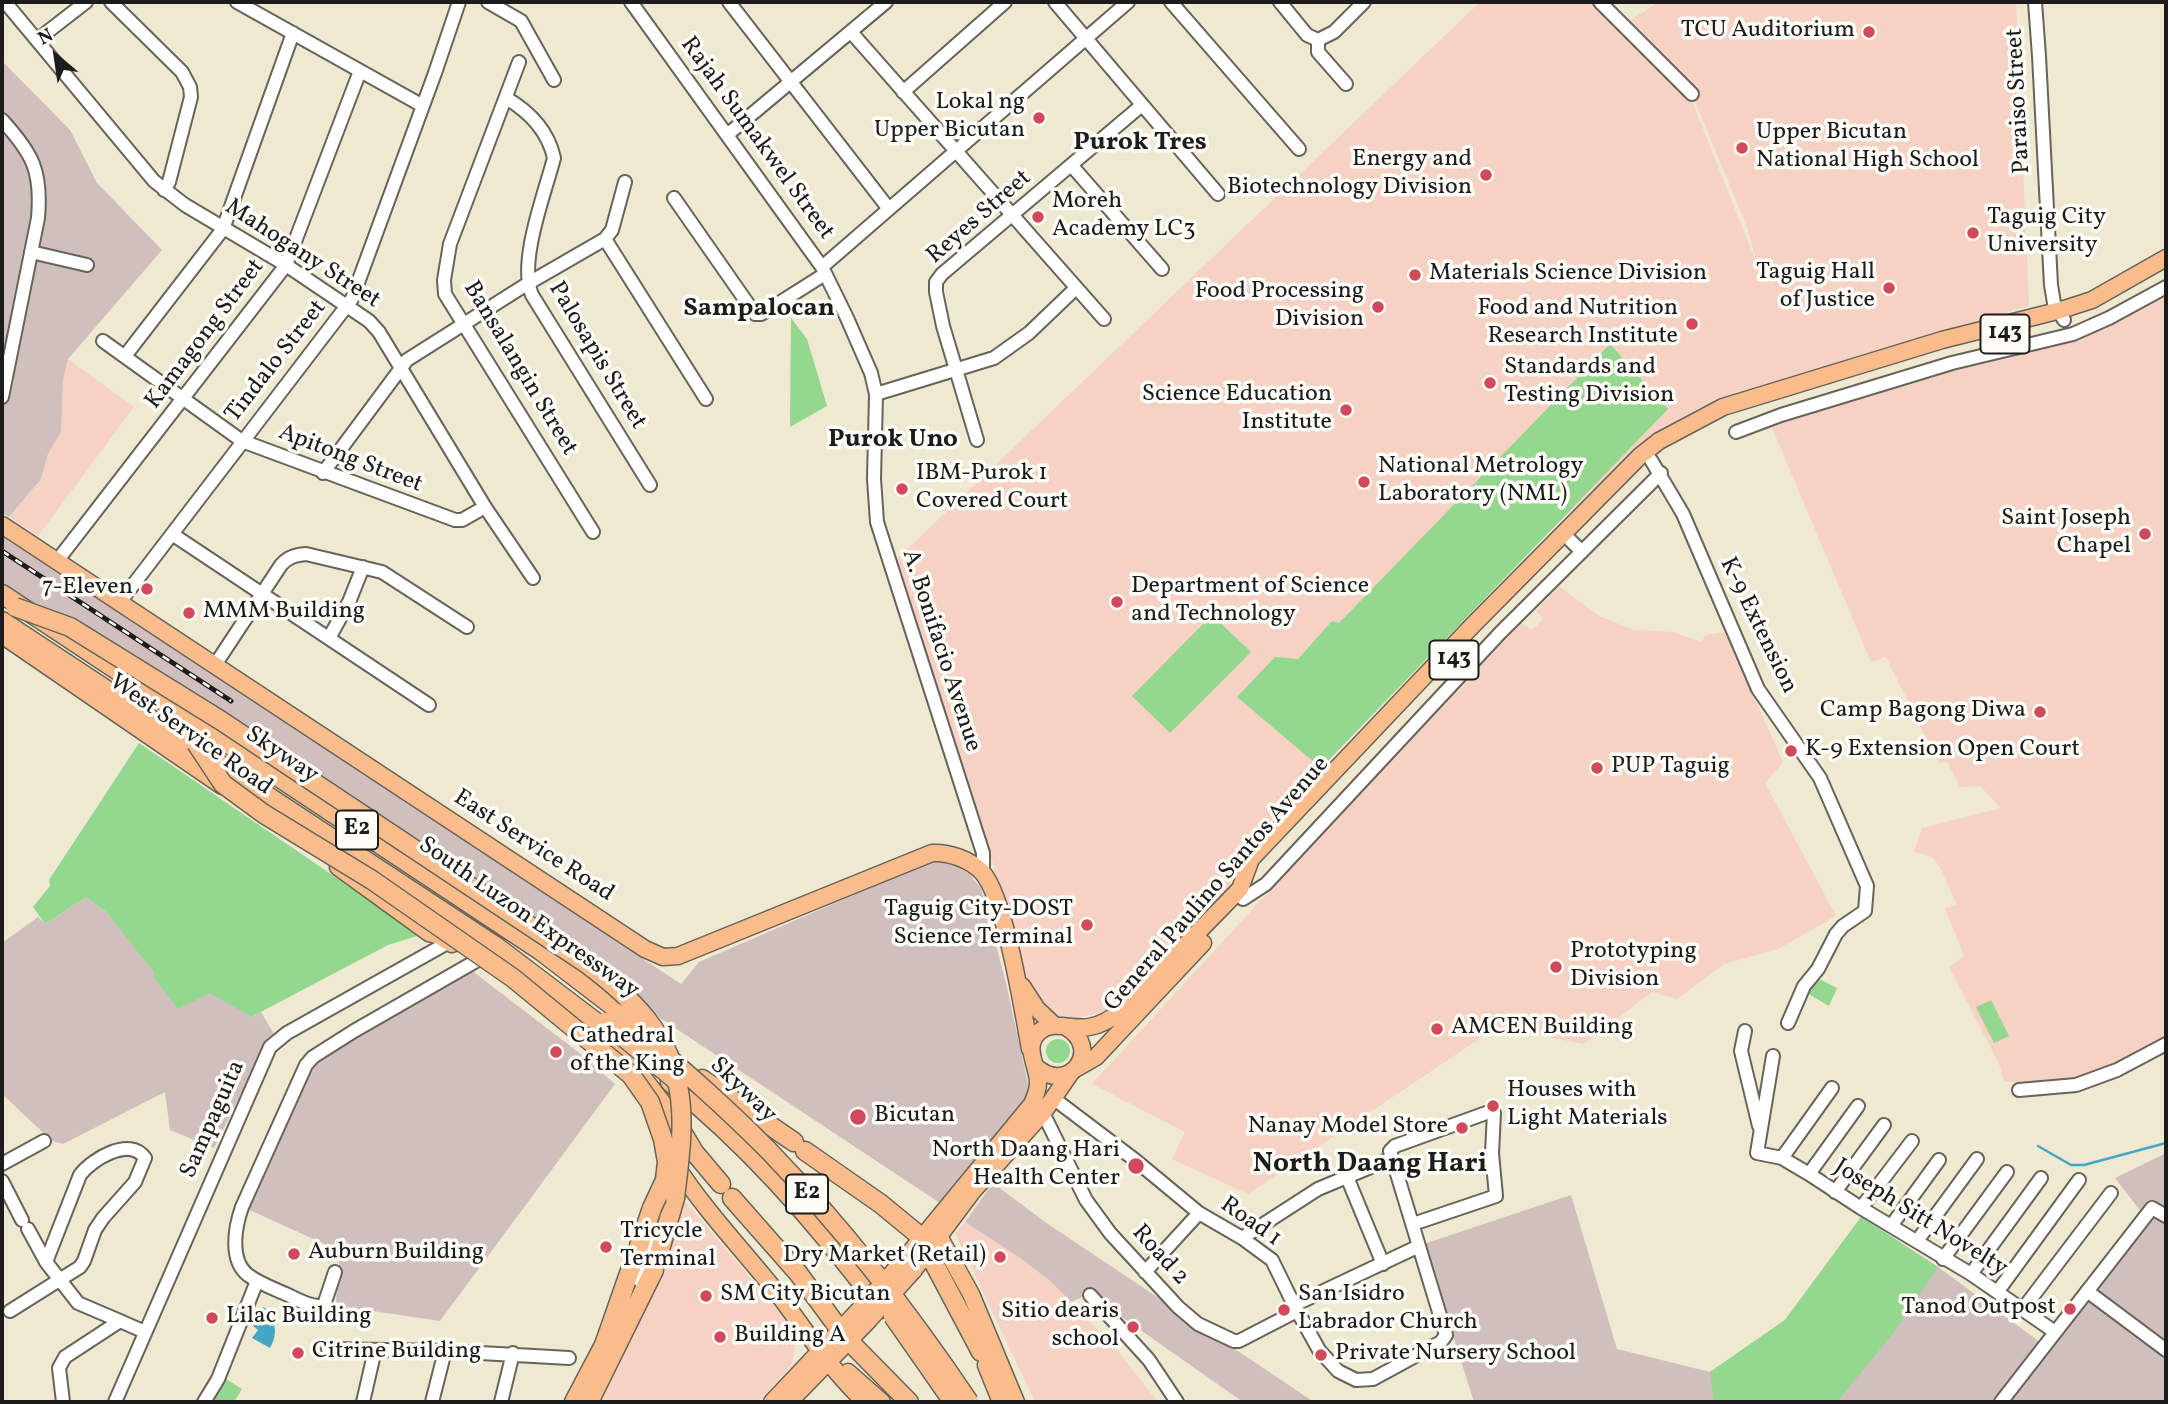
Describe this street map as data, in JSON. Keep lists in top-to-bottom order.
{
  "streets": {
    "highway": ["Skyway", "E2", "South Luzon Expressway"],
    "main road": [
      "143",
      "West Service Road",
      "East Service Road",
      "General Paulino Santos Avenue"
    ],
    "street": [
      "Paraiso Street",
      "Rajah Sumakwel Street",
      "Reyes Street",
      "Mahogany Street",
      "Kamagong Street",
      "Palosapis Street",
      "Tindalo Street",
      "Bansalangin Street",
      "Apitong Street",
      "K-9 Extension",
      "A. Bonifacio Avenue",
      "Sampaguita",
      "Joseph Sitt Novelty",
      "Road 1",
      "Road 2"
    ]
  },
  "crossings": [
    ["Paraiso Street", "General Paulino Santos Avenue"],
    ["Rajah Sumakwel Street", "A. Bonifacio Avenue"],
    ["Mahogany Street", "Kamagong Street"],
    ["Mahogany Street", "Tindalo Street"],
    ["Mahogany Street", "Apitong Street"],
    ["143", "General Paulino Santos Avenue"],
    ["Kamagong Street", "Apitong Street"],
    ["Kamagong Street", "East Service Road"],
    ["Palosapis Street", "Bansalangin Street"],
    ["Tindalo Street", "Apitong Street"],
    ["Tindalo Street", "East Service Road"],
    ["K-9 Extension", "General Paulino Santos Avenue"],
    ["A. Bonifacio Avenue", "East Service Road"],
    ["West Service Road", "General Paulino Santos Avenue"],
    ["West Service Road", "Sampaguita"],
    ["Skyway", "South Luzon Expressway"],
    ["General Paulino Santos Avenue", "Road 1"],
    ["General Paulino Santos Avenue", "Road 2"],
    ["Road 1", "Road 2"]
  ],
  "districts": [
    "Purok Tres",
    "Sampalocan",
    "Purok Uno",
    "North Daang Hari"
  ],
  "places": [
    "TCU Auditorium",
    "Lokal ng Upper Bicutan",
    "Upper Bicutan National High School",
    "Energy and Biotechnology Division",
    "Moreh Academy LC3",
    "Taguig City University",
    "Materials Science Division",
    "Taguig Hall of Justice",
    "Food Processing Division",
    "Food and Nutrition Research Institute",
    "Standards and Testing Division",
    "Science Education Institute",
    "National Metrology Laboratory (NML)",
    "IBM-Purok 1 Covered Court",
    "Saint Joseph Chapel",
    "7-Eleven",
    "Department of Science and Technology",
    "MMM Building",
    "Camp Bagong Diwa",
    "K-9 Extension Open Court",
    "PUP Taguig",
    "Taguig City-DOST Science Terminal",
    "Prototyping Division",
    "AMCEN Building",
    "Cathedral of the King",
    "Houses with Light Materials",
    "Bicutan",
    "Nanay Model Store",
    "North Daang Hari Health Center",
    "Tricycle Terminal",
    "Auburn Building",
    "Dry Market (Retail)",
    "SM City Bicutan",
    "Tanod Outpost",
    "San Isidro Labrador Church",
    "Lilac Building",
    "Sitio dearis school",
    "Building A",
    "Citrine Building",
    "Private Nursery School"
  ],
  "north": "top left"
}
